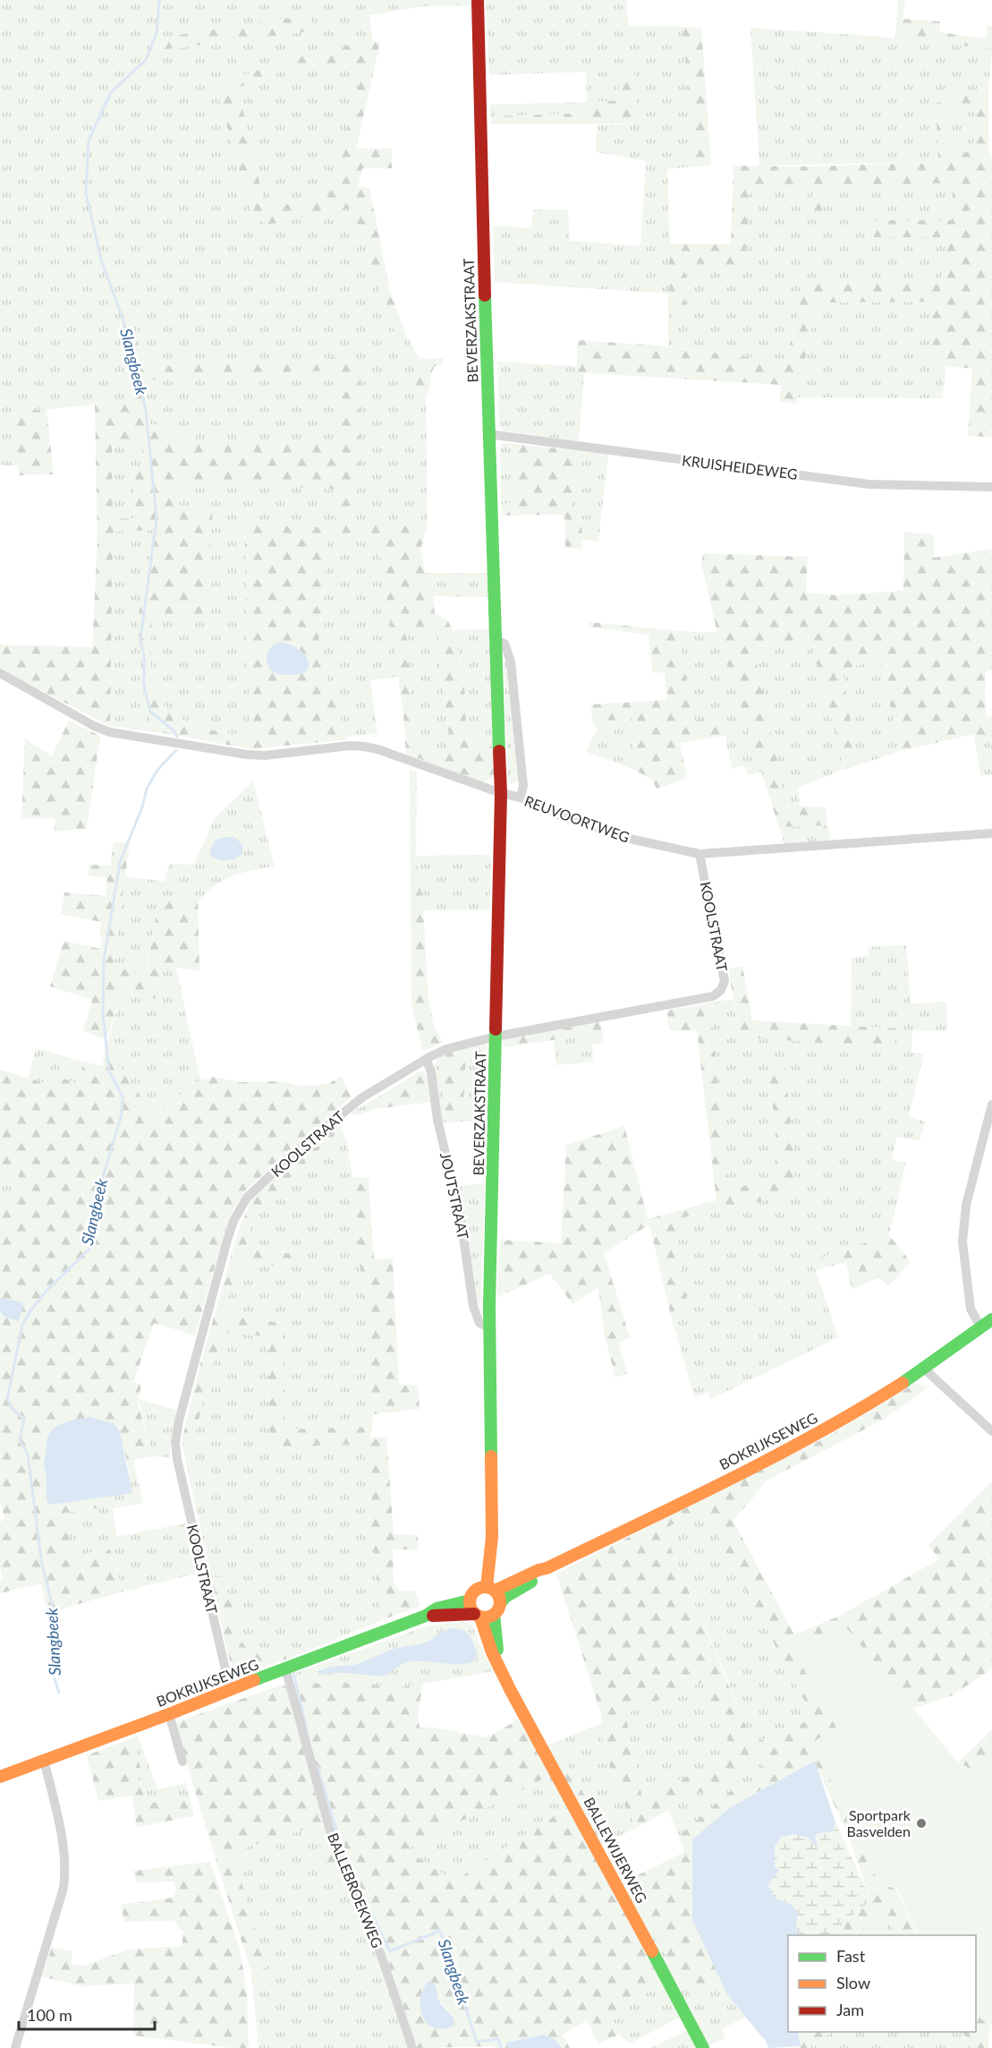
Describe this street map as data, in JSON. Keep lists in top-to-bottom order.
{
  "streets": {
    "street": [
      "BEVERZAKSTRAAT",
      "KRUISHEIDEWEG",
      "REUVOORTWEG",
      "KOOLSTRAAT",
      "JOUTSTRAAT",
      "BOKRIJKSEWEG",
      "BALLEWIJERWEG",
      "BALLEBROEKWEG"
    ]
  },
  "crossings": [
    ["BEVERZAKSTRAAT", "KRUISHEIDEWEG"],
    ["BEVERZAKSTRAAT", "REUVOORTWEG"],
    ["BEVERZAKSTRAAT", "KOOLSTRAAT"],
    ["BEVERZAKSTRAAT", "JOUTSTRAAT"],
    ["BEVERZAKSTRAAT", "BOKRIJKSEWEG"],
    ["BEVERZAKSTRAAT", "BALLEWIJERWEG"],
    ["REUVOORTWEG", "KOOLSTRAAT"],
    ["KOOLSTRAAT", "JOUTSTRAAT"],
    ["KOOLSTRAAT", "BOKRIJKSEWEG"],
    ["BOKRIJKSEWEG", "BALLEWIJERWEG"],
    ["BOKRIJKSEWEG", "BALLEBROEKWEG"]
  ],
  "water": ["Slangbeek"],
  "places": ["Sportpark Basvelden"],
  "legend": ["Fast", "Slow", "Jam"],
  "scale_bar": "100 m"
}
